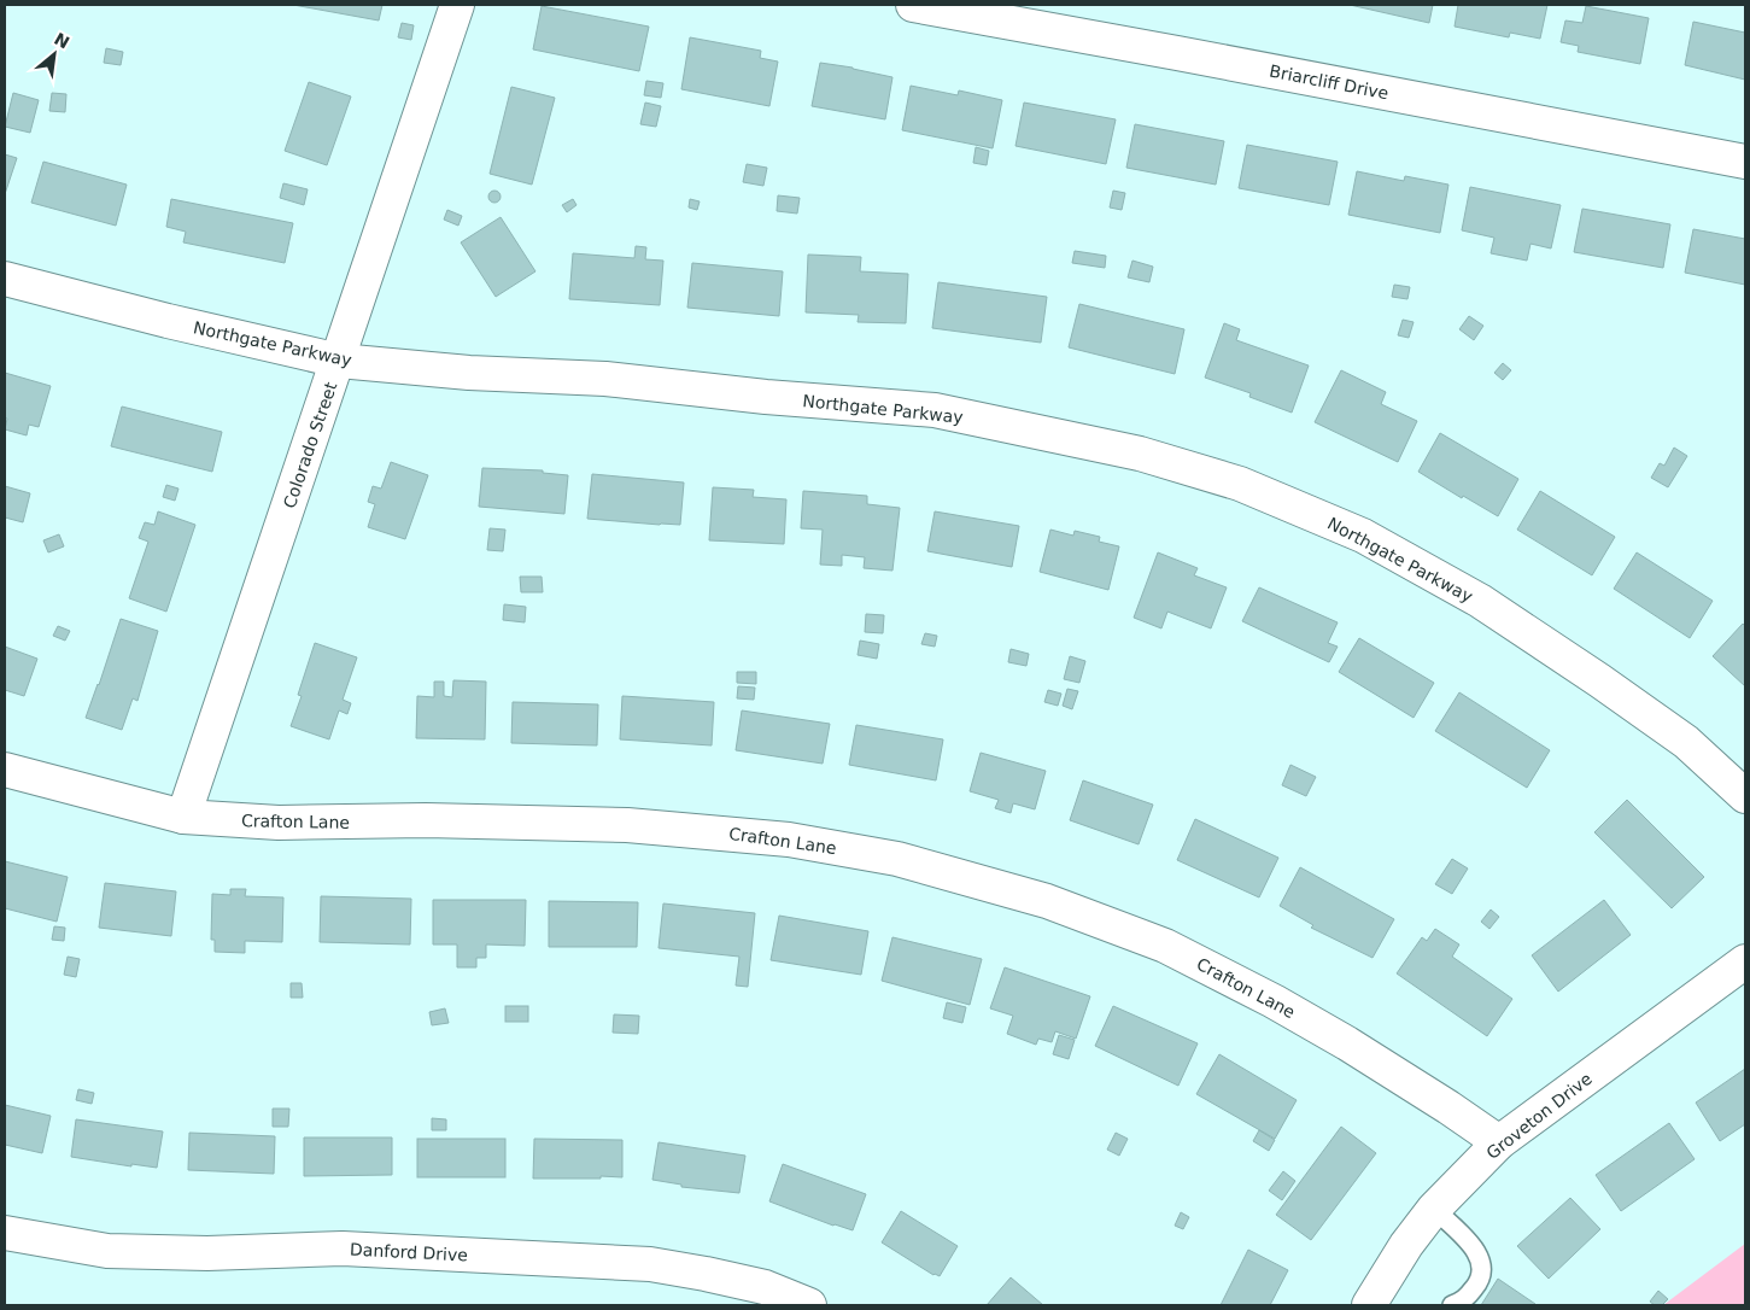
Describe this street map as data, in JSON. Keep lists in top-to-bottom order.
{
  "streets": {
    "street": [
      "Briarcliff Drive",
      "Northgate Parkway",
      "Colorado Street",
      "Crafton Lane",
      "Groveton Drive",
      "Danford Drive"
    ]
  },
  "crossings": [
    ["Northgate Parkway", "Colorado Street"],
    ["Colorado Street", "Crafton Lane"],
    ["Crafton Lane", "Groveton Drive"]
  ],
  "north": "top right"
}
